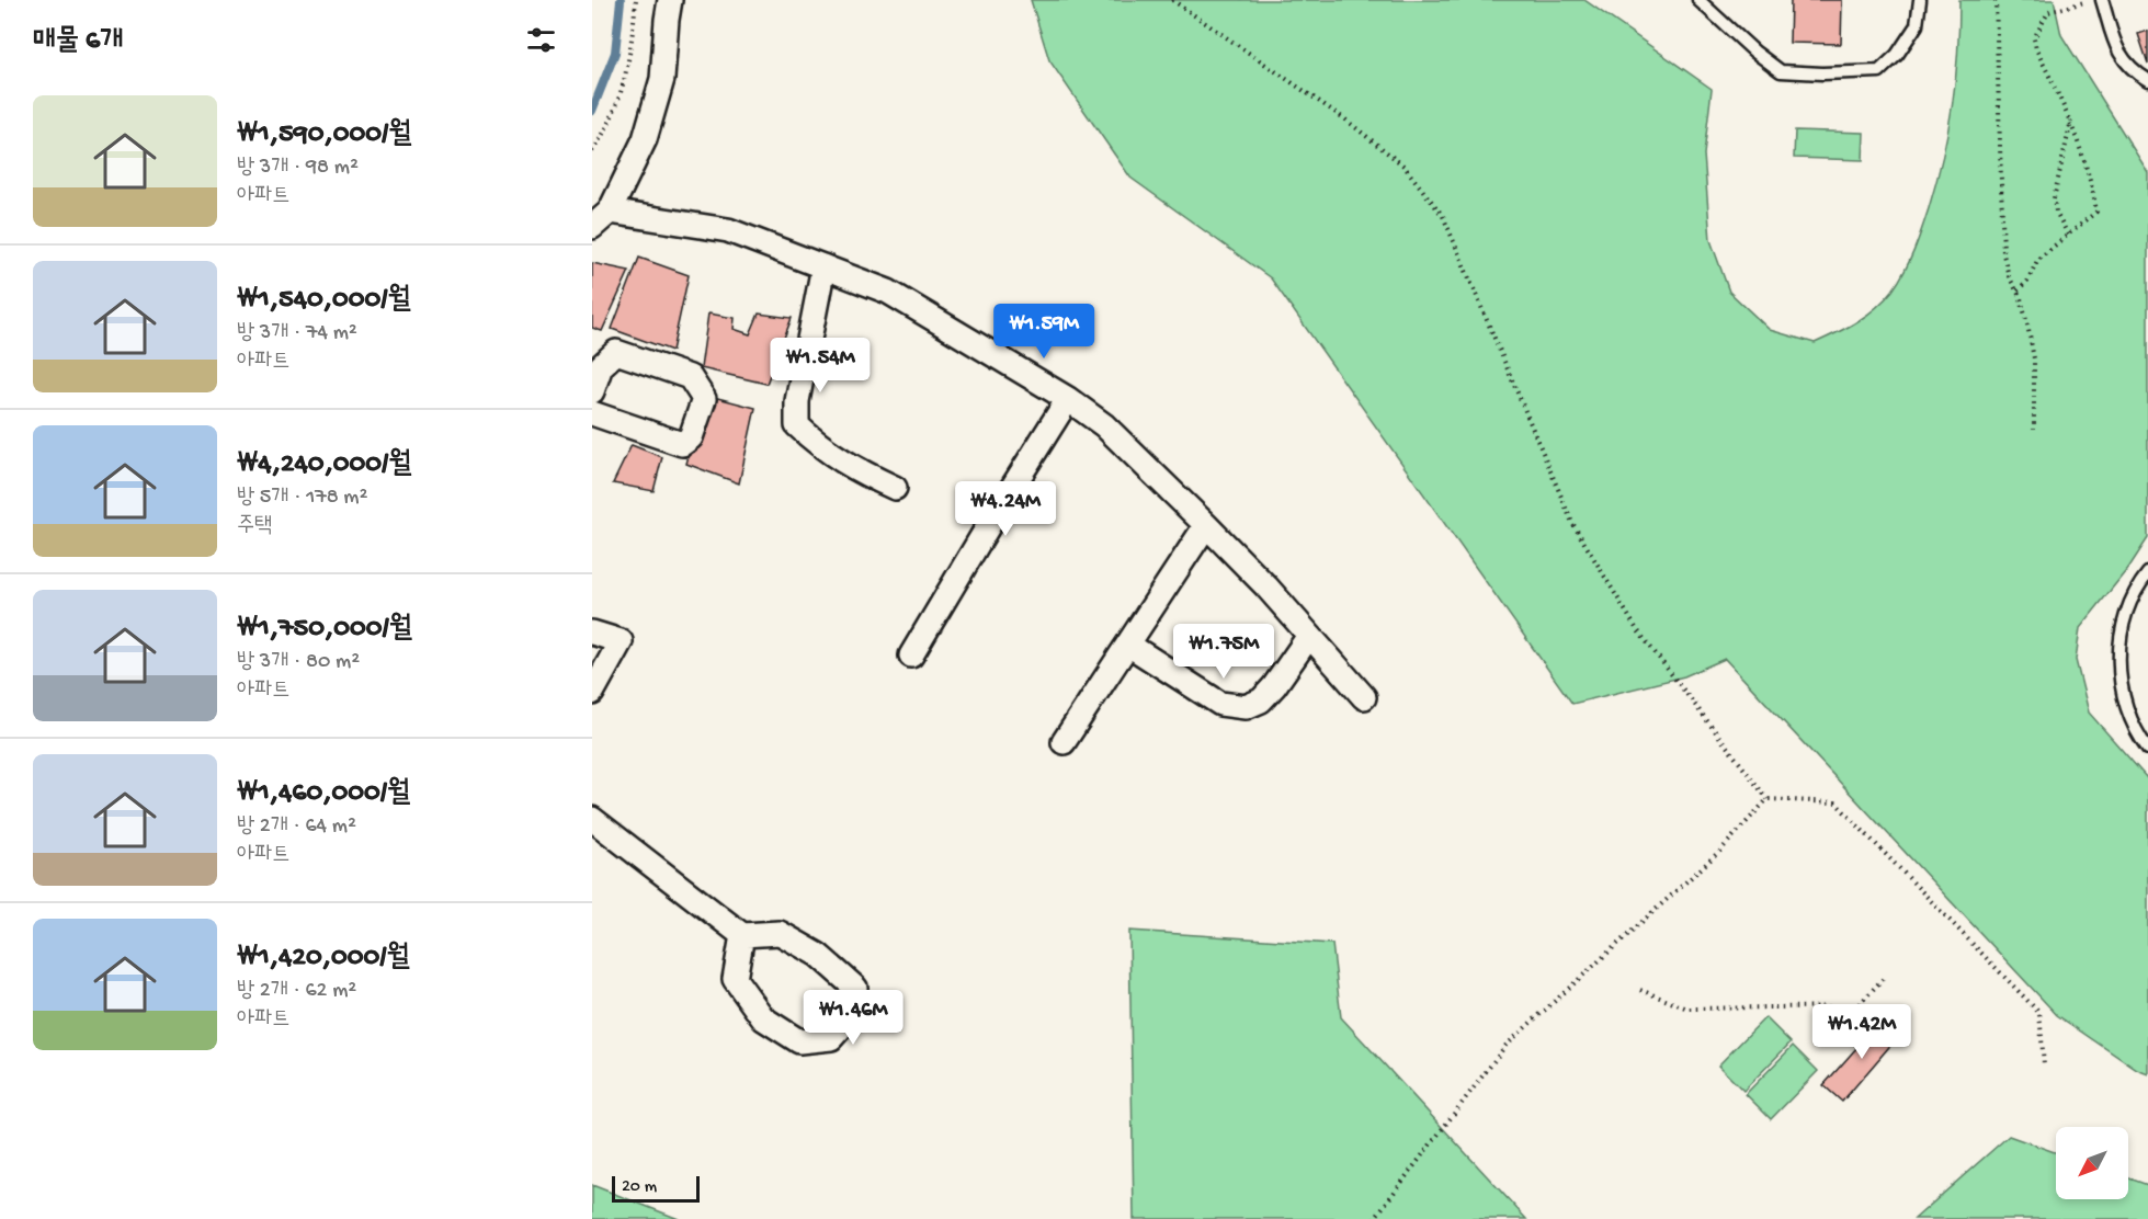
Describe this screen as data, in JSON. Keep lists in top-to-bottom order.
{
  "scale_bar": "20 m",
  "north": "bottom left",
  "page": {
    "heading": "매물 6개",
    "list": [
      {
        "name": "₩1,590,000/월",
        "note": "방 3개 · 98 m² · 아파트"
      },
      {
        "name": "₩1,540,000/월",
        "note": "방 3개 · 74 m² · 아파트"
      },
      {
        "name": "₩4,240,000/월",
        "note": "방 5개 · 178 m² · 주택"
      },
      {
        "name": "₩1,750,000/월",
        "note": "방 3개 · 80 m² · 아파트"
      },
      {
        "name": "₩1,460,000/월",
        "note": "방 2개 · 64 m² · 아파트"
      },
      {
        "name": "₩1,420,000/월",
        "note": "방 2개 · 62 m² · 아파트"
      }
    ],
    "price": [
      "₩1.59M",
      "₩1.54M",
      "₩4.24M",
      "₩1.75M",
      "₩1.46M",
      "₩1.42M"
    ],
    "scale": "20 m"
  }
}
